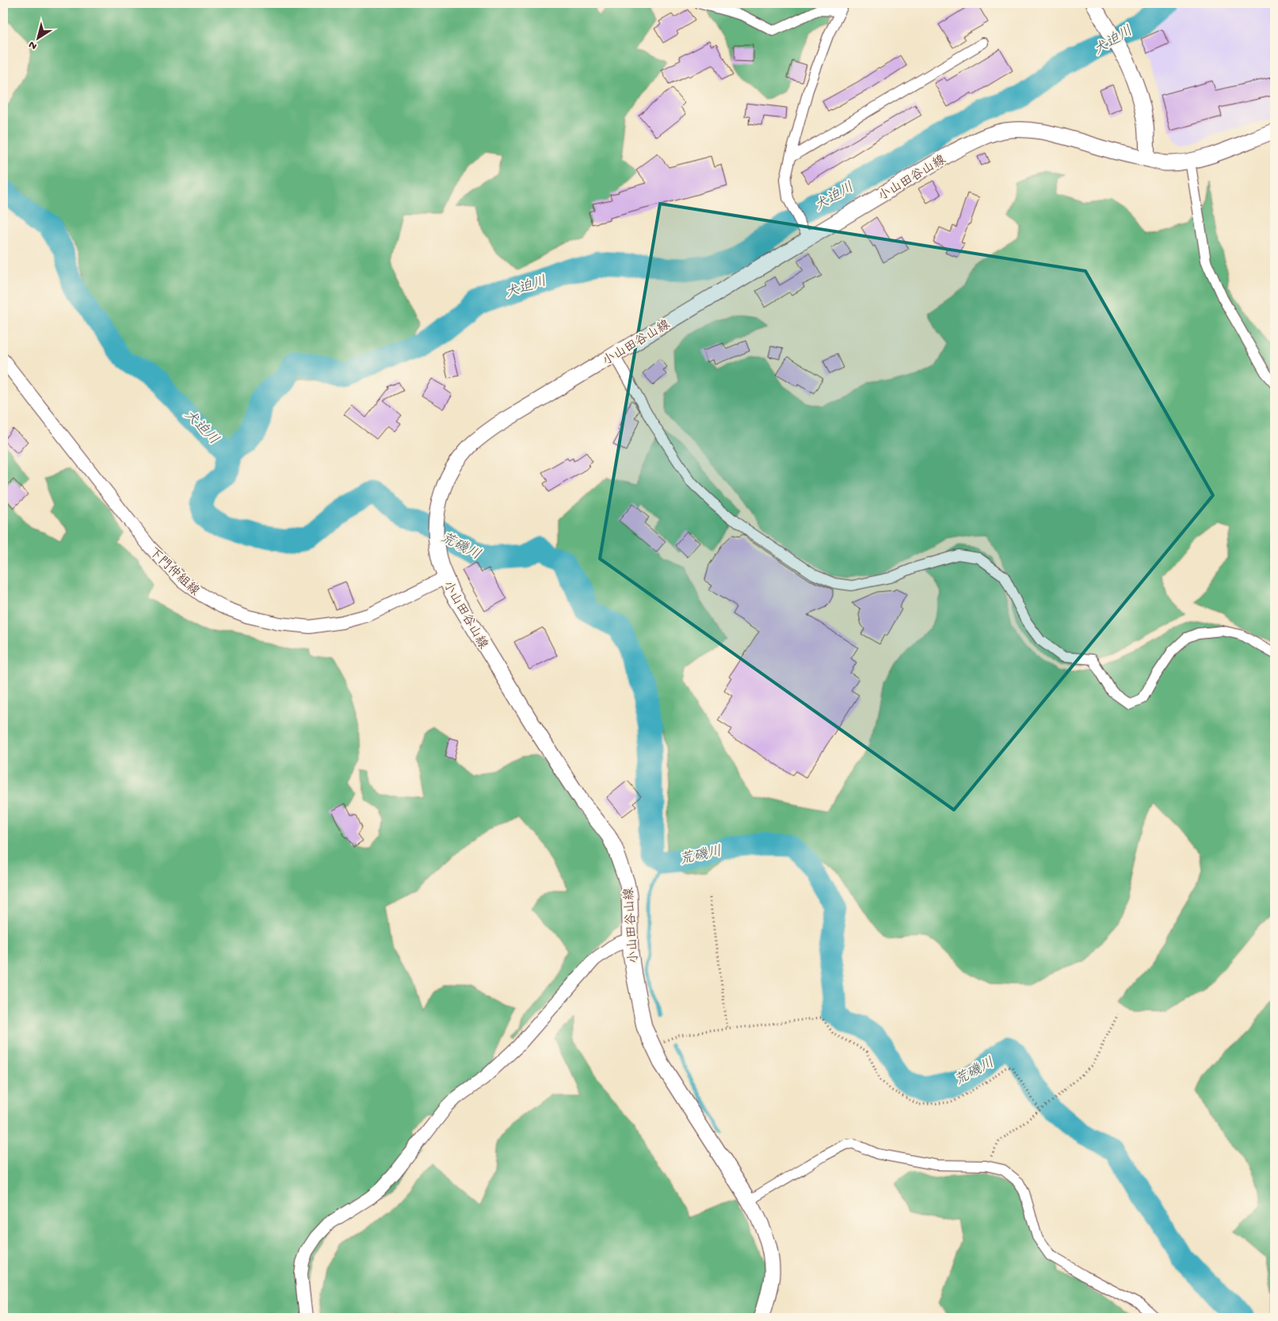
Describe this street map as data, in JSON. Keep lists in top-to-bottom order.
{
  "streets": {
    "main road": ["小山田谷山線"],
    "street": ["下門仲組線"]
  },
  "crossings": [
    ["小山田谷山線", "下門仲組線"]
  ],
  "water": ["犬迫川", "荒磯川"],
  "north": "bottom left"
}
